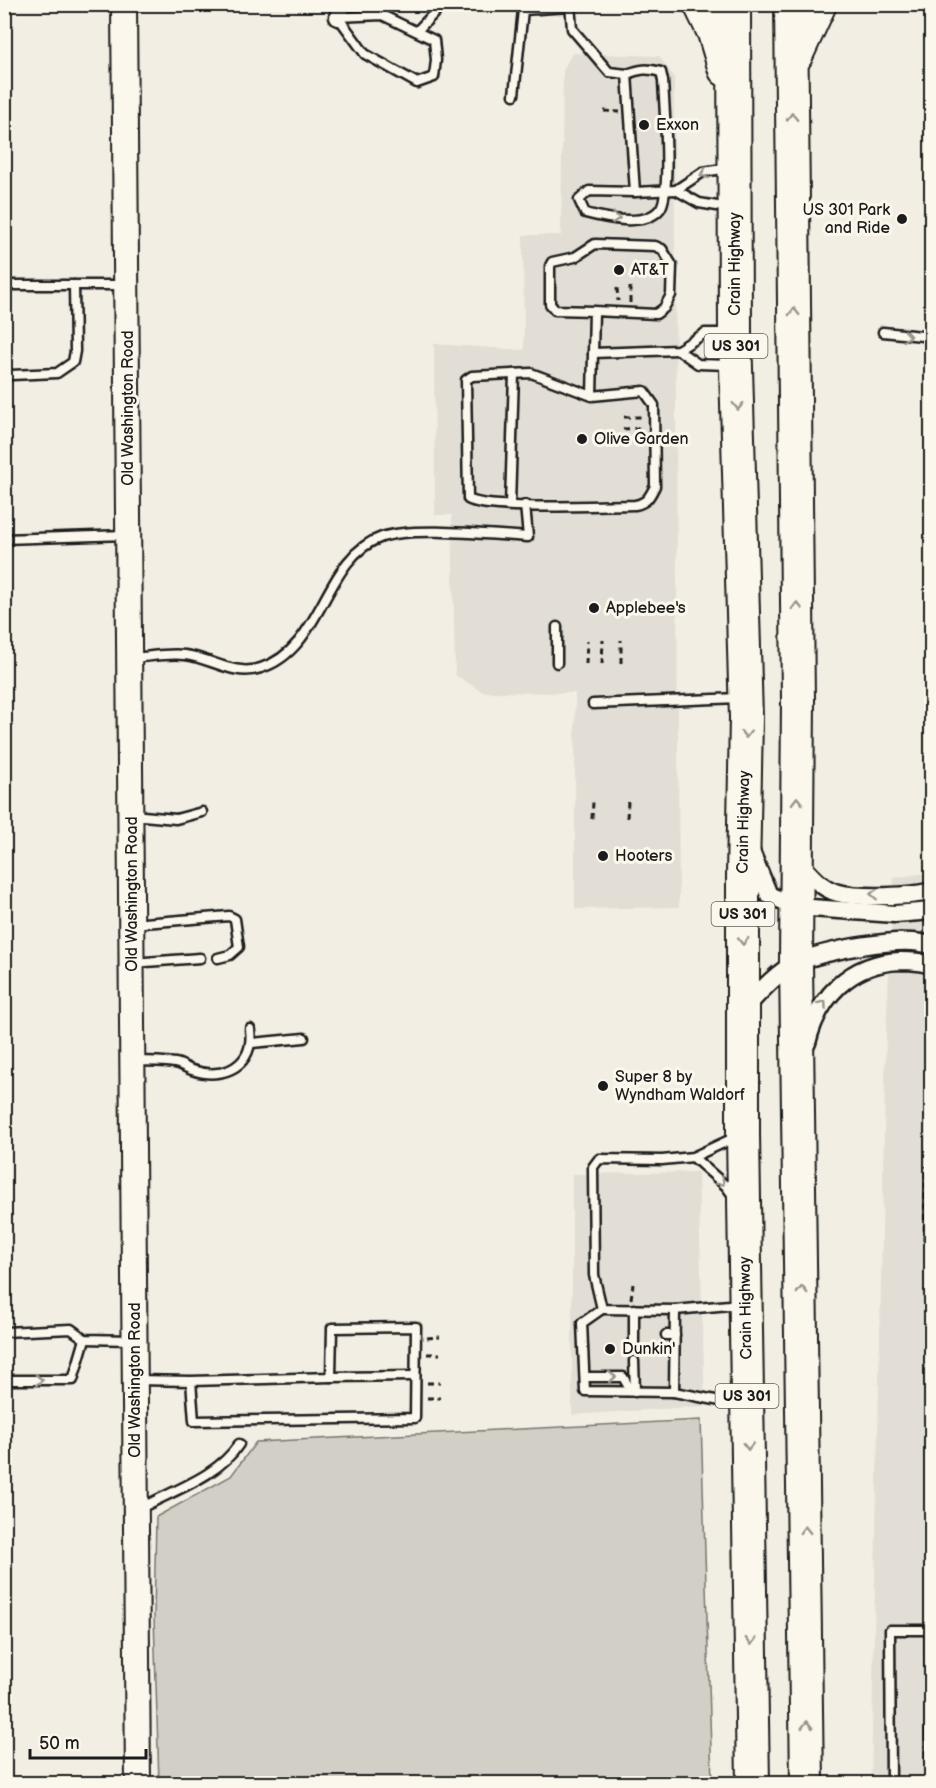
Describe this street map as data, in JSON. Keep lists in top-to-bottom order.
{
  "streets": {
    "highway": ["Crain Highway", "US 301"],
    "main road": ["Old Washington Road"]
  },
  "places": [
    "Exxon",
    "US 301 Park and Ride",
    "AT&T",
    "Olive Garden",
    "Applebee's",
    "Hooters",
    "Super 8 by Wyndham Waldorf",
    "Dunkin'"
  ],
  "scale_bar": "50 m"
}
